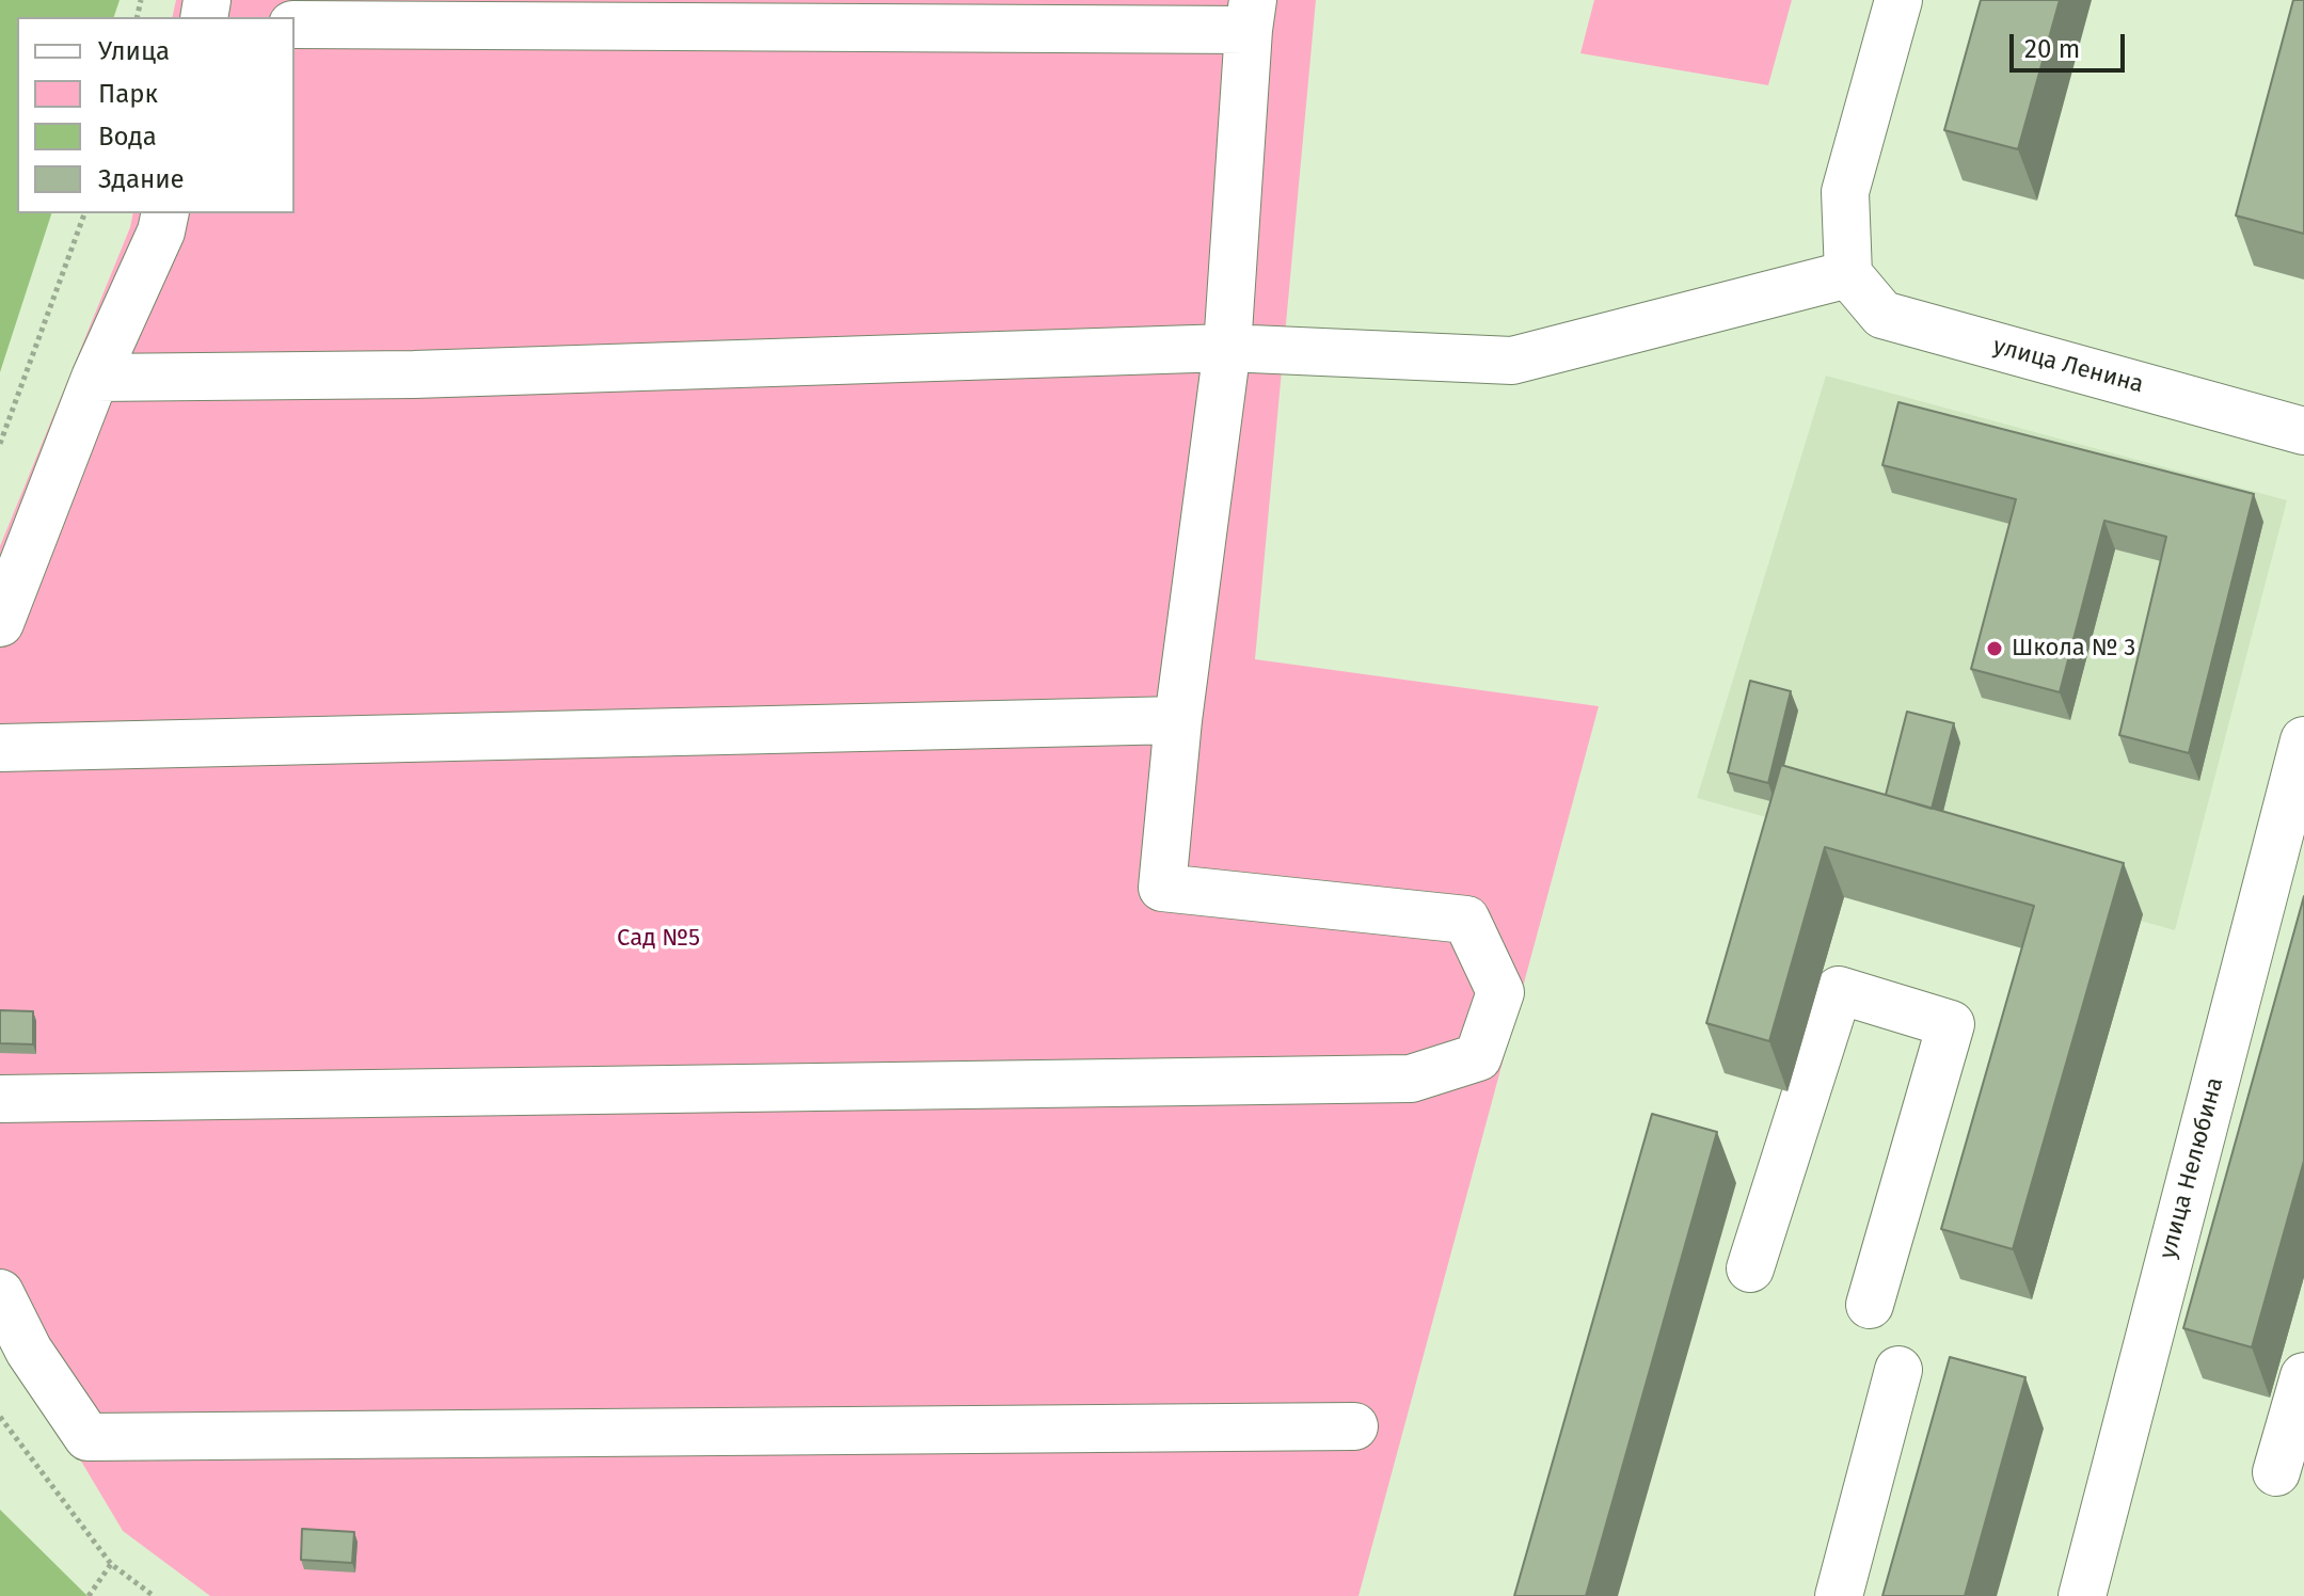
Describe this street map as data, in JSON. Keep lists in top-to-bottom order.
{
  "streets": {
    "street": ["улица Ленина", "улица Нелюбина"]
  },
  "parks": ["Сад №5"],
  "places": ["Школа № 3"],
  "legend": [
    "Улица",
    "Парк",
    "Вода",
    "Здание"
  ],
  "scale_bar": "20 m"
}
